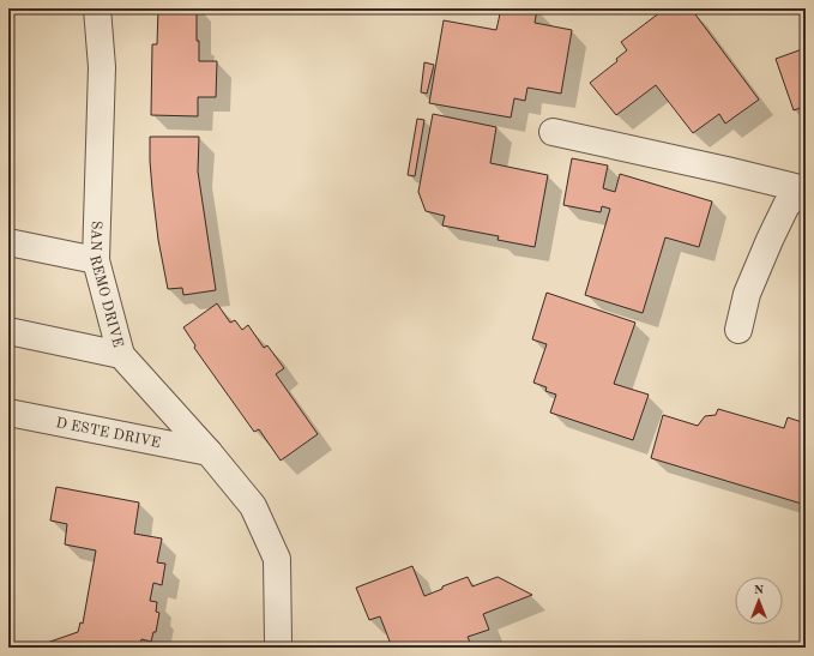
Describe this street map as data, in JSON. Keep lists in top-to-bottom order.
{
  "streets": {
    "street": ["SAN REMO DRIVE", "D ESTE DRIVE"]
  },
  "crossings": [
    ["SAN REMO DRIVE", "D ESTE DRIVE"]
  ],
  "north": "top"
}
